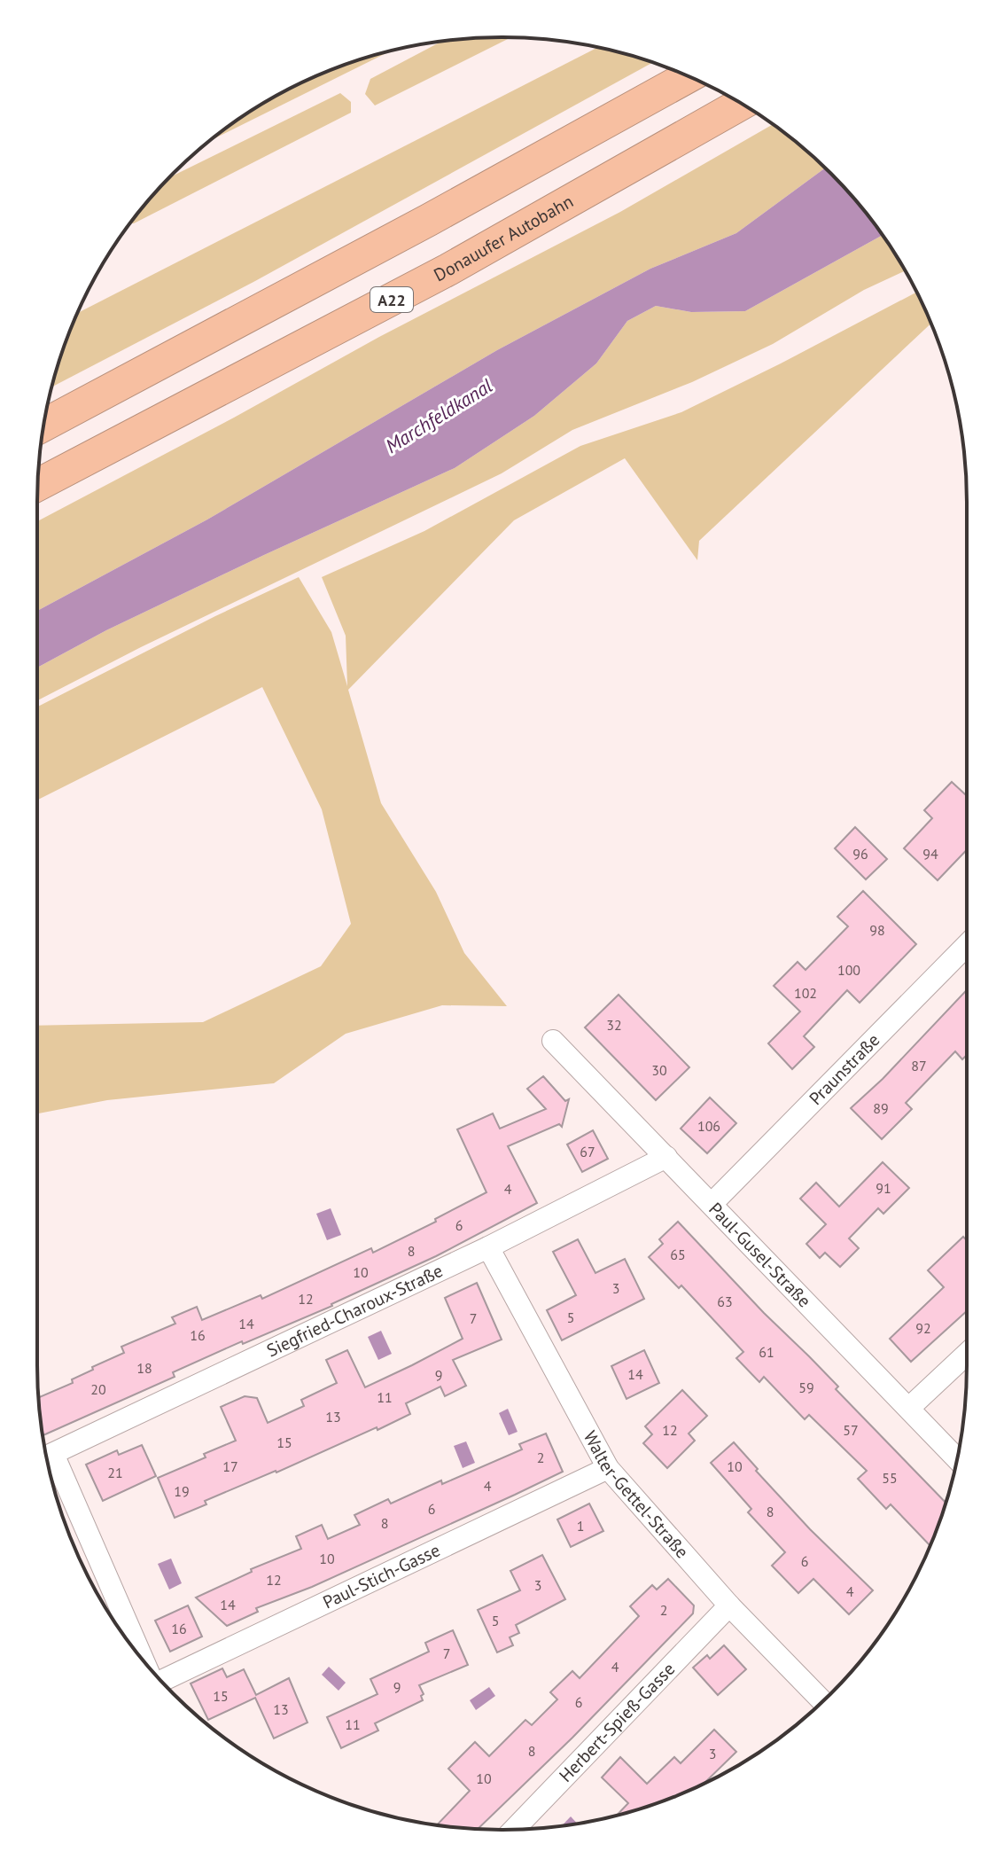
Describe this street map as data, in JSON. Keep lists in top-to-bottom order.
{
  "streets": {
    "highway": ["Donauufer Autobahn", "A22"],
    "street": [
      "Praunstraße",
      "Paul-Gusel-Straße",
      "Siegfried-Charoux-Straße",
      "Walter-Gettel-Straße",
      "Paul-Stich-Gasse",
      "Herbert-Spieß-Gasse"
    ]
  },
  "crossings": [
    ["Praunstraße", "Paul-Gusel-Straße"],
    ["Paul-Gusel-Straße", "Siegfried-Charoux-Straße"],
    ["Siegfried-Charoux-Straße", "Walter-Gettel-Straße"],
    ["Walter-Gettel-Straße", "Paul-Stich-Gasse"],
    ["Walter-Gettel-Straße", "Herbert-Spieß-Gasse"]
  ],
  "water": ["Marchfeldkanal"],
  "house_numbers": [
    "96",
    "94",
    "98",
    "100",
    "102",
    "32",
    "87",
    "30",
    "89",
    "106",
    "67",
    "91",
    "4",
    "6",
    "8",
    "65",
    "10",
    "3",
    "12",
    "63",
    "5",
    "7",
    "14",
    "92",
    "16",
    "61",
    "18",
    "14",
    "9",
    "59",
    "20",
    "11",
    "13",
    "12",
    "57",
    "15",
    "2",
    "17",
    "10",
    "21",
    "55",
    "4",
    "19",
    "6",
    "8",
    "8",
    "1",
    "10",
    "6",
    "12",
    "3",
    "4",
    "14",
    "2",
    "5",
    "16",
    "7",
    "4",
    "9",
    "15",
    "6",
    "13",
    "11",
    "8",
    "3",
    "10"
  ]
}
